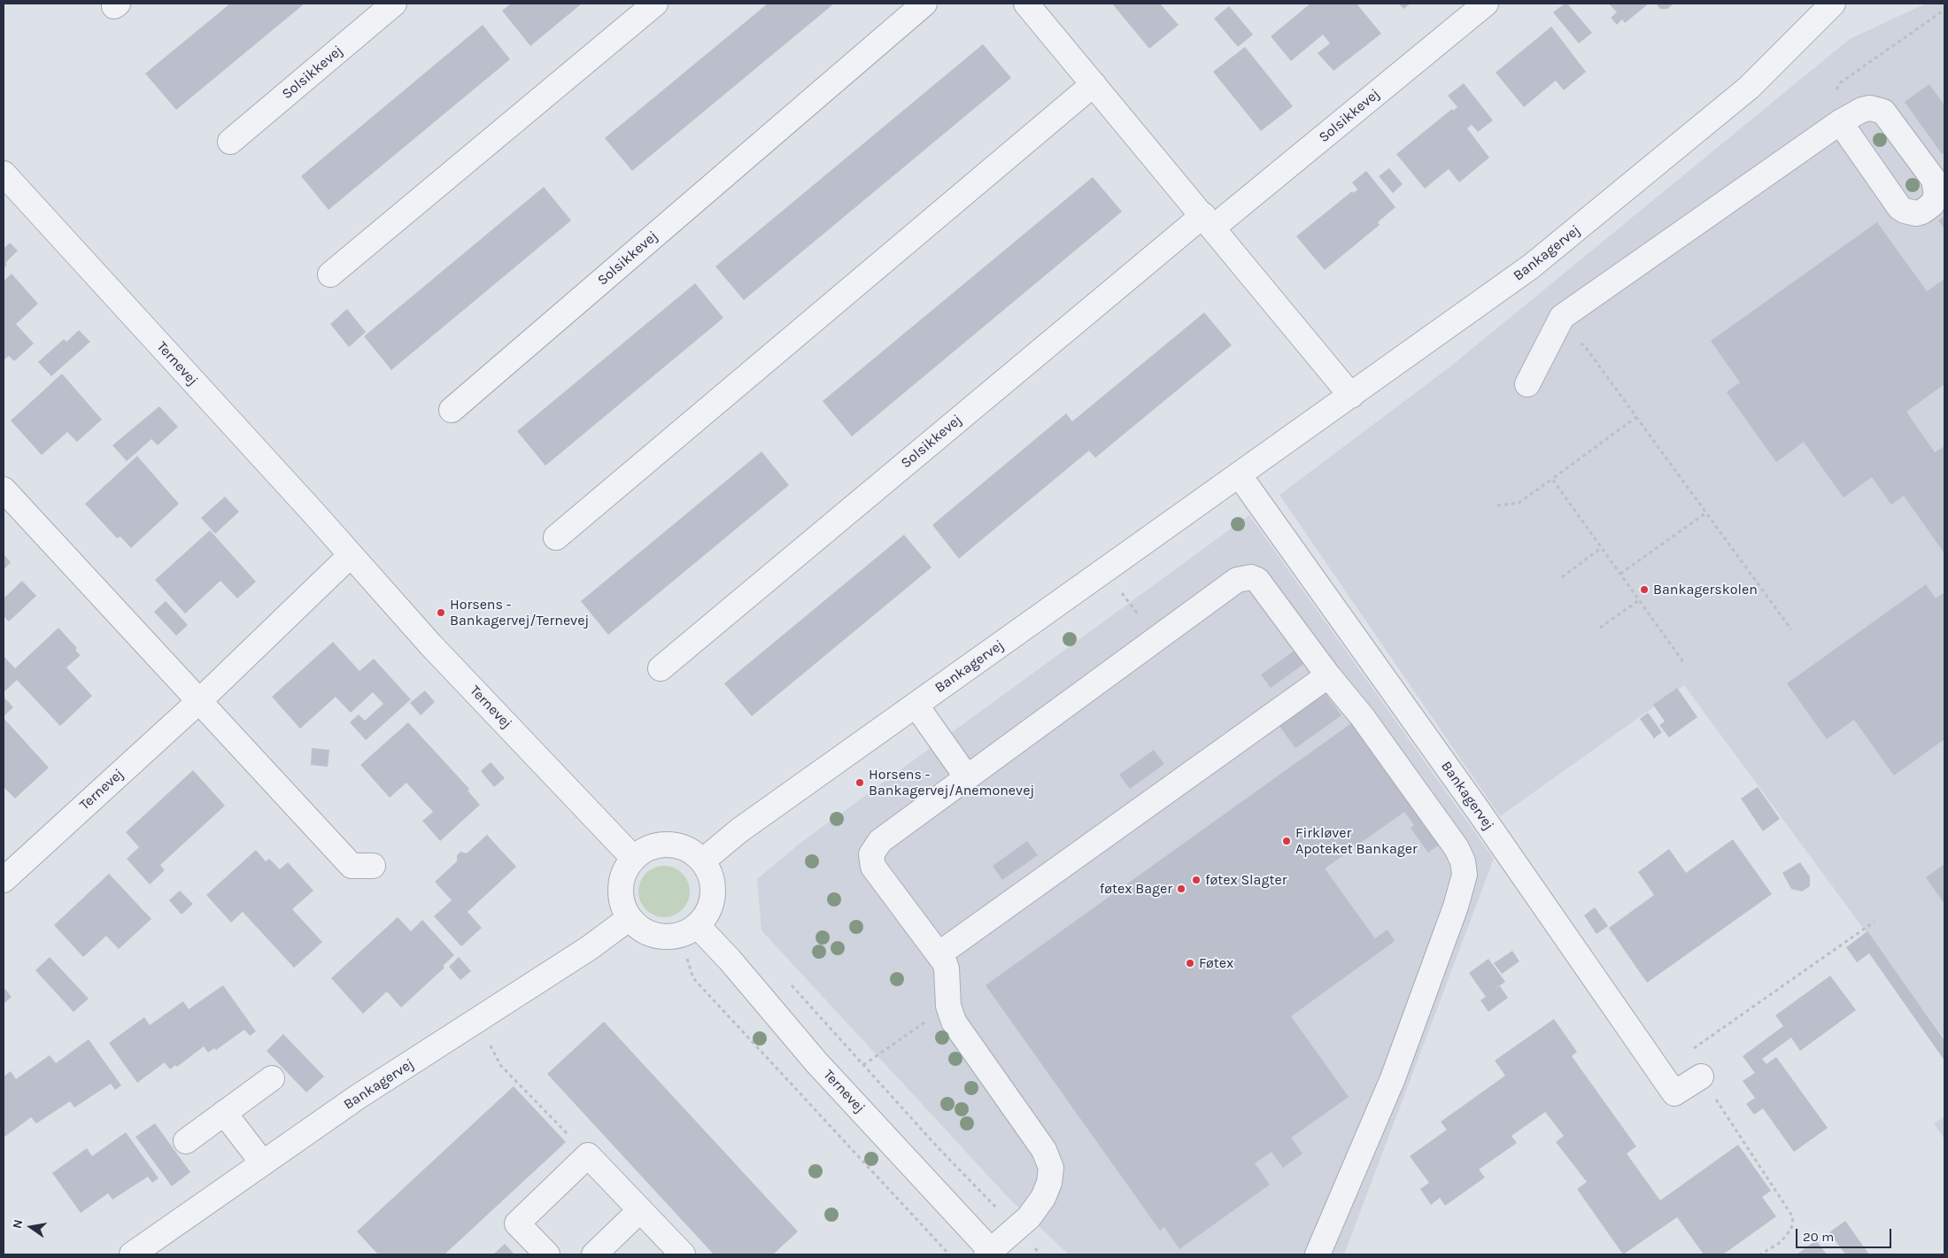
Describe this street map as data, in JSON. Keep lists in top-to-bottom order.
{
  "streets": {
    "street": ["Solsikkevej", "Bankagervej", "Ternevej"]
  },
  "crossings": [
    ["Bankagervej", "Ternevej"]
  ],
  "places": [
    "Bankagerskolen",
    "Horsens - Bankagervej/Ternevej",
    "Horsens - Bankagervej/Anemonevej",
    "Firkløver Apoteket Bankager",
    "føtex Slagter",
    "føtex Bager",
    "Føtex"
  ],
  "scale_bar": "20 m",
  "north": "left"
}
